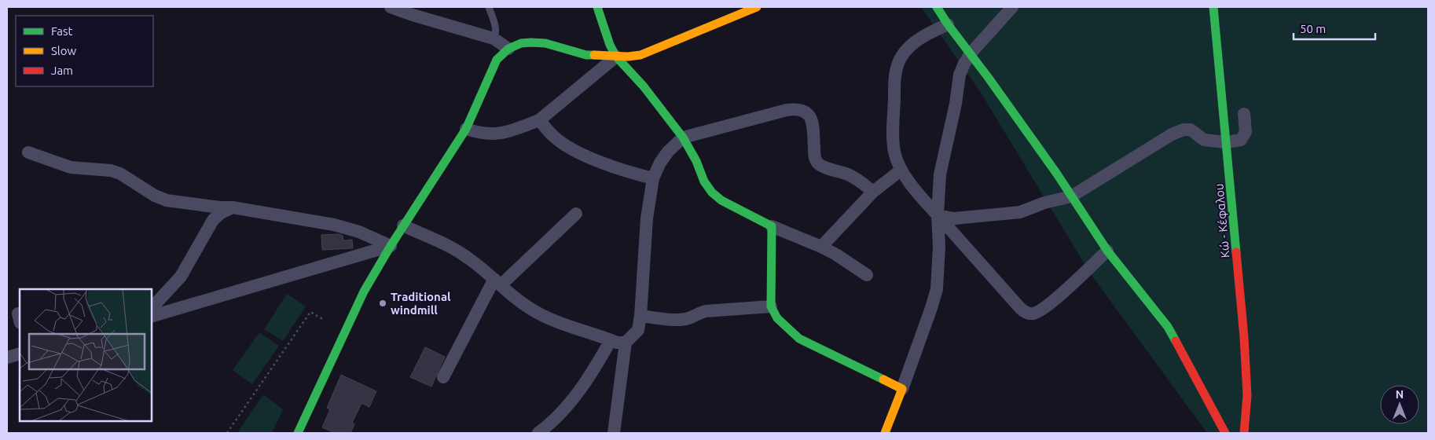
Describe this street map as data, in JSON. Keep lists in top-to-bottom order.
{
  "streets": {
    "street": ["Κώ - Κέφαλου"]
  },
  "places": ["Traditional windmill"],
  "legend": ["Fast", "Slow", "Jam"],
  "scale_bar": "50 m",
  "north": "top"
}
